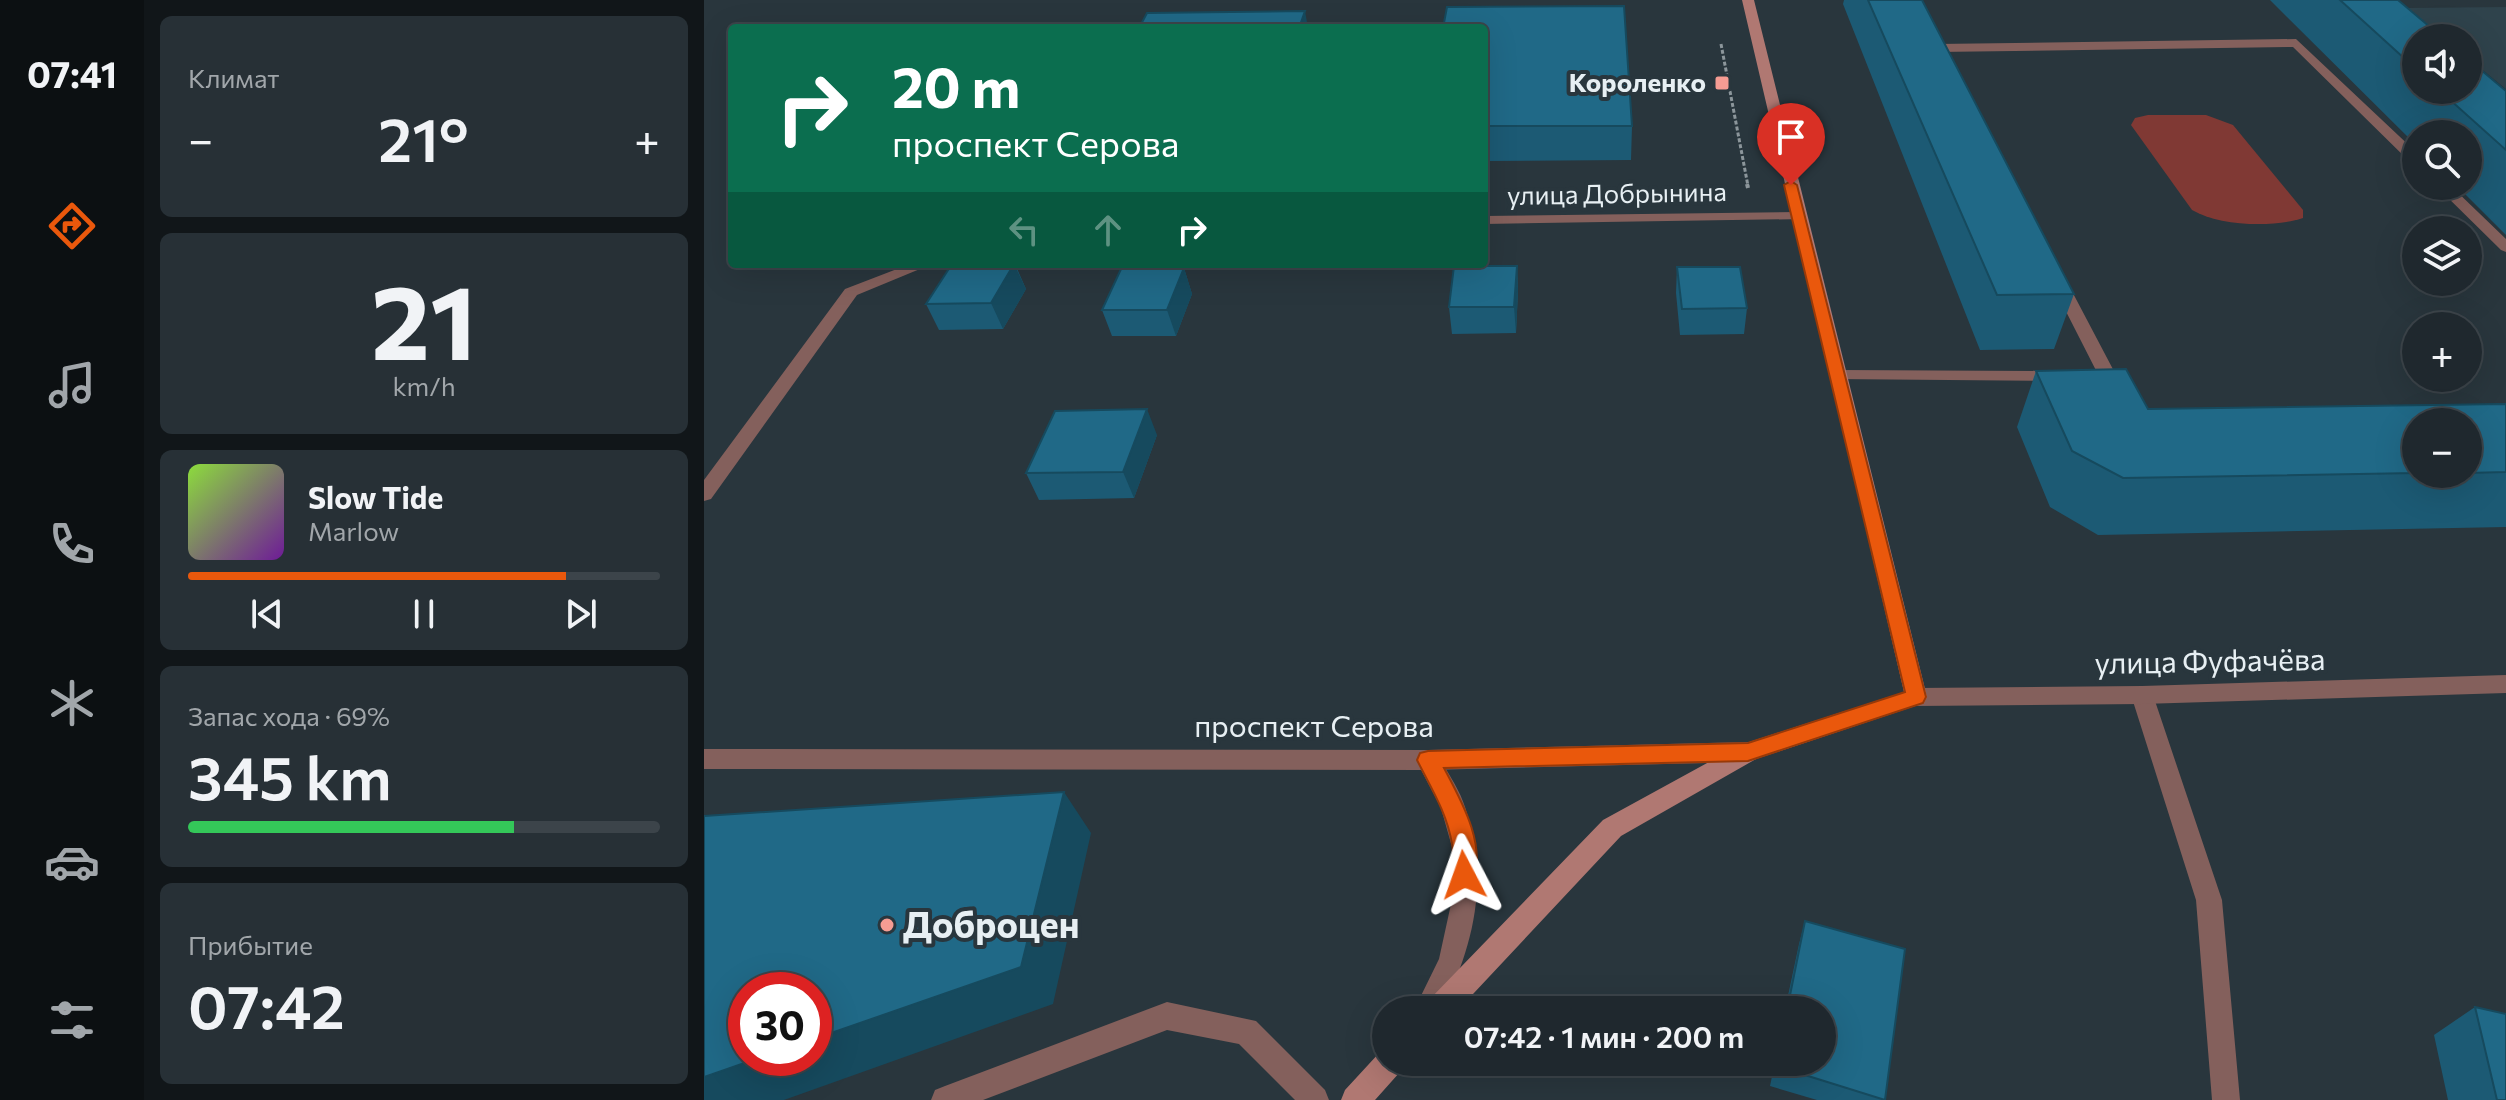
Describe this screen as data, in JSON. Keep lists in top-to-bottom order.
{
  "streets": {
    "main road": ["проспект Серова"],
    "street": ["улица Добрынина", "улица Фуфачёва"]
  },
  "crossings": [
    ["улица Фуфачёва", "проспект Серова"]
  ],
  "places": {
    "transit": ["Короленко"],
    "other": ["Доброцен"]
  },
  "page": {
    "tabs": "07:41",
    "tile": [
      "Климат",
      ["21", "km/h"],
      ["Запас хода · 69%", "345 km"],
      ["Прибытие", "07:42"]
    ],
    "map_buttons": ["+", "−"],
    "turn": ["20 m", "проспект Серова"],
    "heat": ["−", "21°", "+"],
    "song": ["Slow Tide", "Marlow"],
    "limit": "30",
    "trip": "07:42 · 1 мин · 200 m"
  }
}
